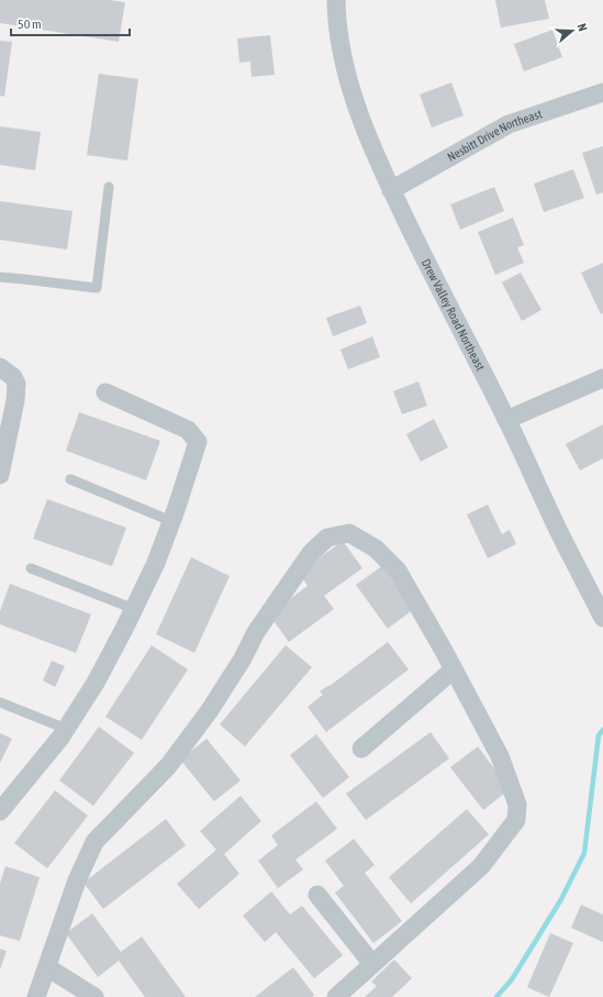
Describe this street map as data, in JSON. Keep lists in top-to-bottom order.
{
  "streets": {
    "street": ["Nesbitt Drive Northeast", "Drew Valley Road Northeast"]
  },
  "crossings": [
    ["Nesbitt Drive Northeast", "Drew Valley Road Northeast"]
  ],
  "scale_bar": "50 m",
  "north": "right"
}
